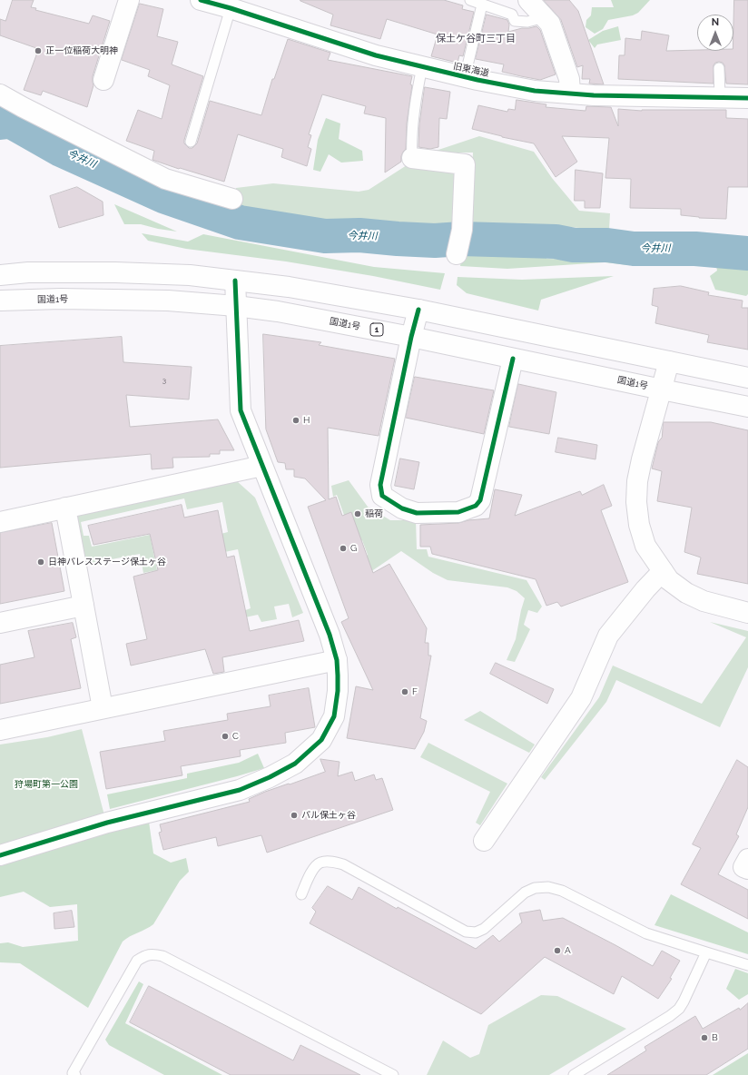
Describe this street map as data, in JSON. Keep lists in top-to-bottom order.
{
  "streets": {
    "main road": ["旧東海道", "国道1号", "1"]
  },
  "districts": ["保土ケ谷町三丁目"],
  "water": ["今井川"],
  "parks": ["狩場町第一公園"],
  "places": [
    "正一位稲荷大明神",
    "H",
    "稲荷",
    "G",
    "日神パレスステージ保土ヶ谷",
    "F",
    "C",
    "パル保土ヶ谷",
    "A",
    "B"
  ],
  "house_numbers": ["3"],
  "north": "top"
}
